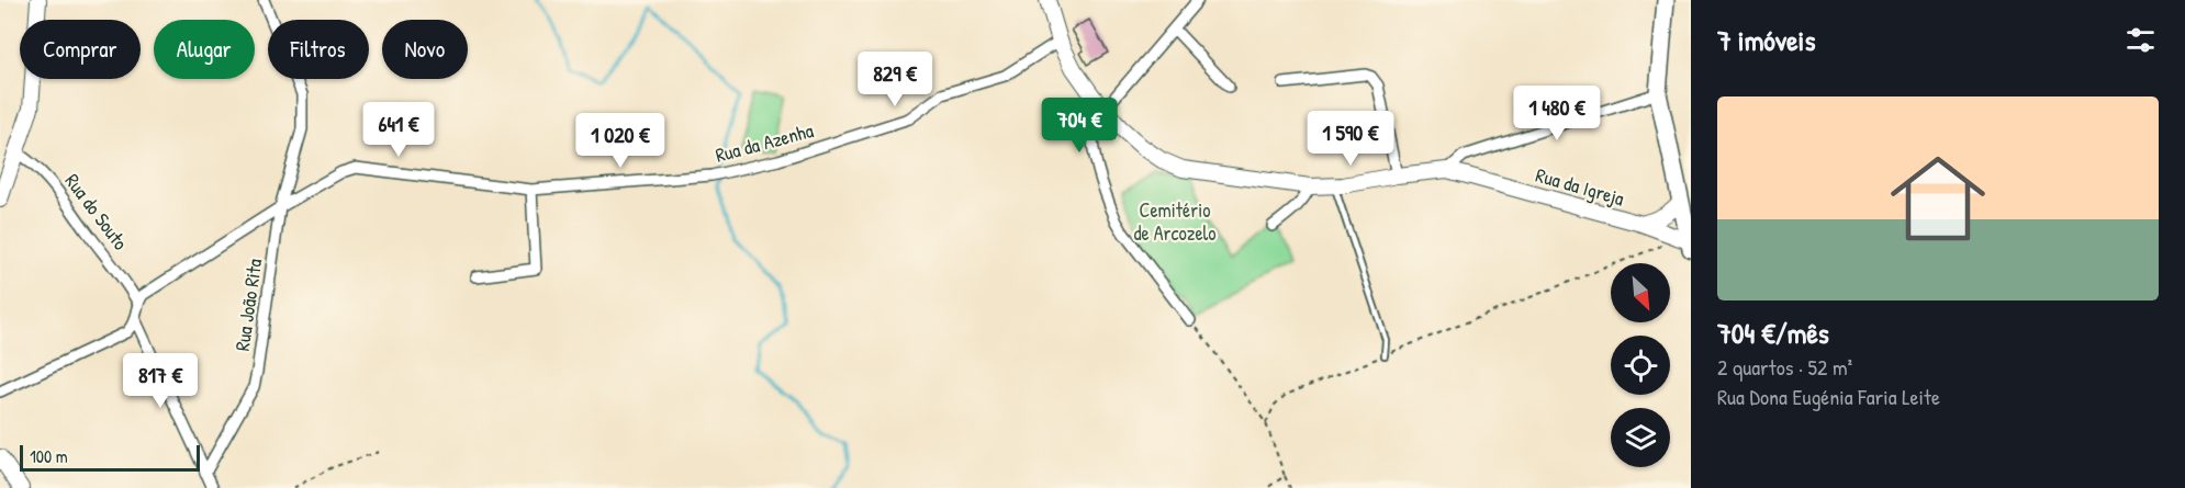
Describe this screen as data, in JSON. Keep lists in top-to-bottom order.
{
  "streets": {
    "street": [
      "Rua da Azenha",
      "Rua da Igreja",
      "Rua do Souto",
      "Rua João Rita"
    ]
  },
  "crossings": [
    ["Rua da Azenha", "Rua da Igreja"],
    ["Rua da Azenha", "Rua do Souto"],
    ["Rua da Azenha", "Rua João Rita"]
  ],
  "parks": ["Cemitério de Arcozelo"],
  "scale_bar": "100 m",
  "north": "bottom right",
  "page": {
    "heading": "7 imóveis",
    "chip": [
      "Comprar",
      "Alugar",
      "Filtros",
      "Novo"
    ],
    "price": [
      "829 €",
      "1 480 €",
      "704 €",
      "641 €",
      "1 590 €",
      "1 020 €",
      "817 €"
    ],
    "list": [
      {
        "name": "704 €/mês",
        "note": "2 quartos · 52 m² · Rua Dona Eugénia Faria Leite"
      }
    ],
    "scale": "100 m"
  }
}
